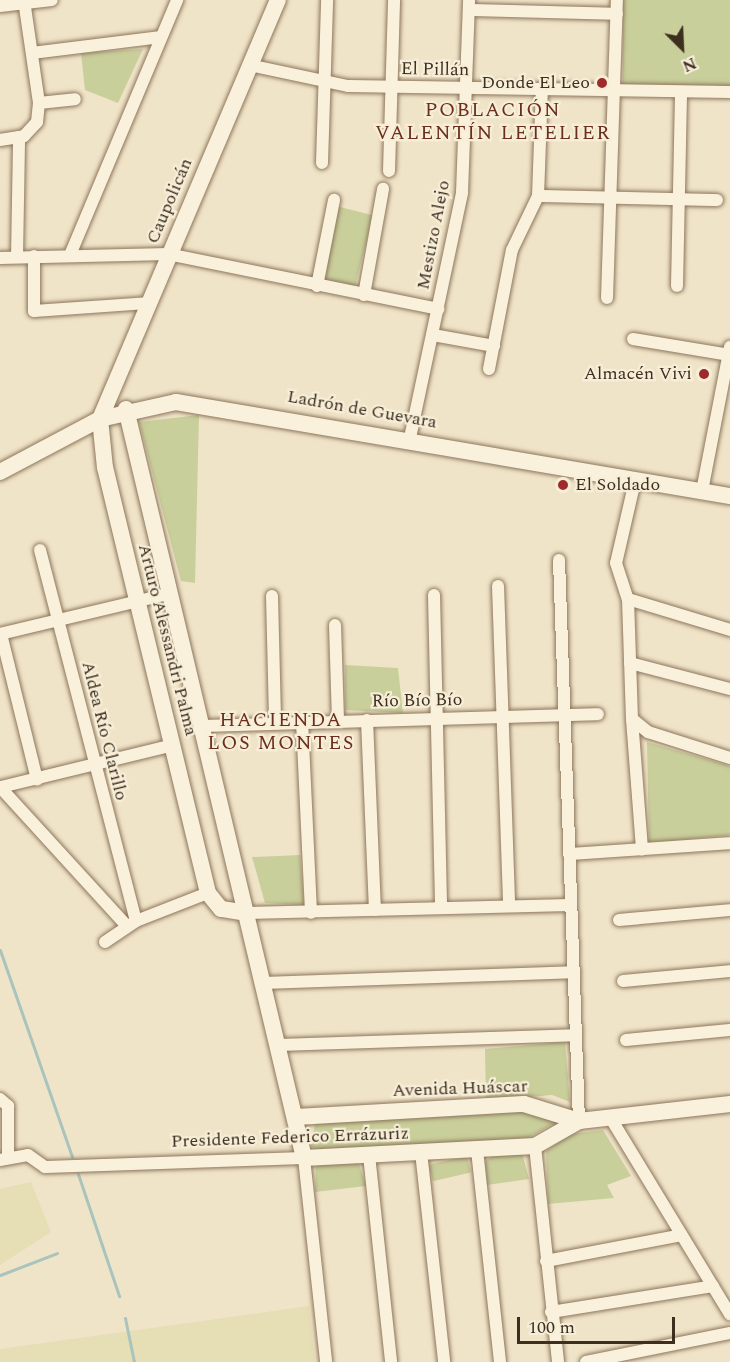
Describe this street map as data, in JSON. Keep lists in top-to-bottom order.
{
  "streets": {
    "street": [
      "El Pillán",
      "Caupolicán",
      "Mestizo Alejo",
      "Ladrón de Guevara",
      "Arturo Alessandri Palma",
      "Río Bío Bío",
      "Aldea Río Clarillo",
      "Avenida Huáscar",
      "Presidente Federico Errázuriz"
    ]
  },
  "crossings": [
    ["El Pillán", "Caupolicán"],
    ["El Pillán", "Mestizo Alejo"],
    ["Caupolicán", "Ladrón de Guevara"],
    ["Caupolicán", "Arturo Alessandri Palma"],
    ["Mestizo Alejo", "Ladrón de Guevara"],
    ["Ladrón de Guevara", "Arturo Alessandri Palma"],
    ["Arturo Alessandri Palma", "Río Bío Bío"],
    ["Arturo Alessandri Palma", "Avenida Huáscar"],
    ["Arturo Alessandri Palma", "Presidente Federico Errázuriz"],
    ["Avenida Huáscar", "Presidente Federico Errázuriz"]
  ],
  "districts": ["POBLACIÓN VALENTÍN LETELIER", "HACIENDA LOS MONTES"],
  "places": ["Donde El Leo", "Almacén Vivi", "El Soldado"],
  "scale_bar": "100 m",
  "north": "bottom right"
}
